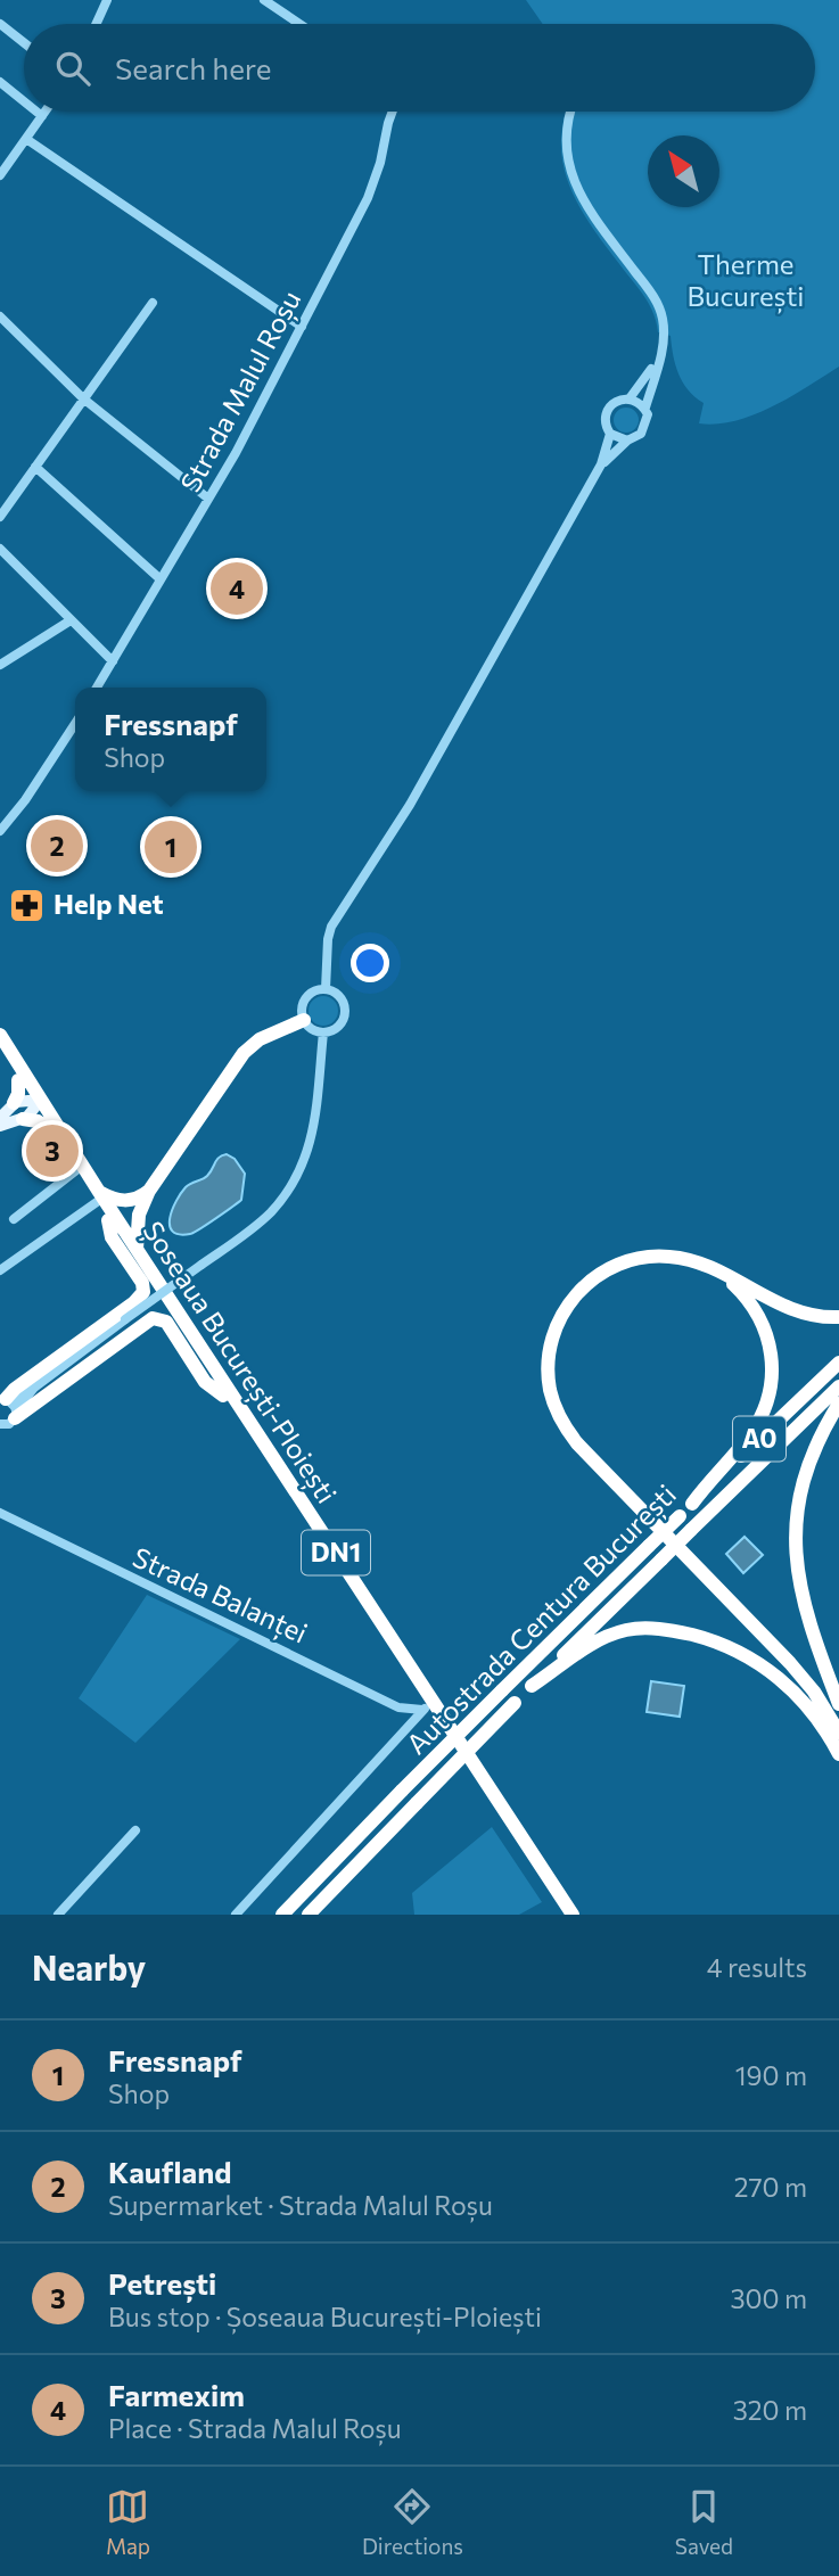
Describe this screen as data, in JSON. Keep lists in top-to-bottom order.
{
  "streets": {
    "highway": [
      "Șoseaua București-Ploiești",
      "A0",
      "DN1",
      "Autostrada Centura București"
    ],
    "street": ["Strada Malul Roșu", "Strada Balanței"]
  },
  "crossings": [
    ["Șoseaua București-Ploiești", "DN1"],
    ["Șoseaua București-Ploiești", "Strada Balanței"]
  ],
  "parks": ["Therme București"],
  "places": {
    "pharmacy": ["Help Net"]
  },
  "north": "top left",
  "page": {
    "search": "Search here",
    "pins": [
      "4",
      "2",
      "1",
      "3"
    ],
    "popup": ["Fressnapf", "Shop"],
    "heading": ["Nearby", "4 results"],
    "list": [
      {
        "mark": "1",
        "name": "Fressnapf",
        "note": "Shop",
        "value": "190 m"
      },
      {
        "mark": "2",
        "name": "Kaufland",
        "note": "Supermarket · Strada Malul Roșu",
        "value": "270 m"
      },
      {
        "mark": "3",
        "name": "Petrești",
        "note": "Bus stop · Șoseaua București-Ploiești",
        "value": "300 m"
      },
      {
        "mark": "4",
        "name": "Farmexim",
        "note": "Place · Strada Malul Roșu",
        "value": "320 m"
      }
    ],
    "nav": ["Map", "Directions", "Saved"]
  }
}
